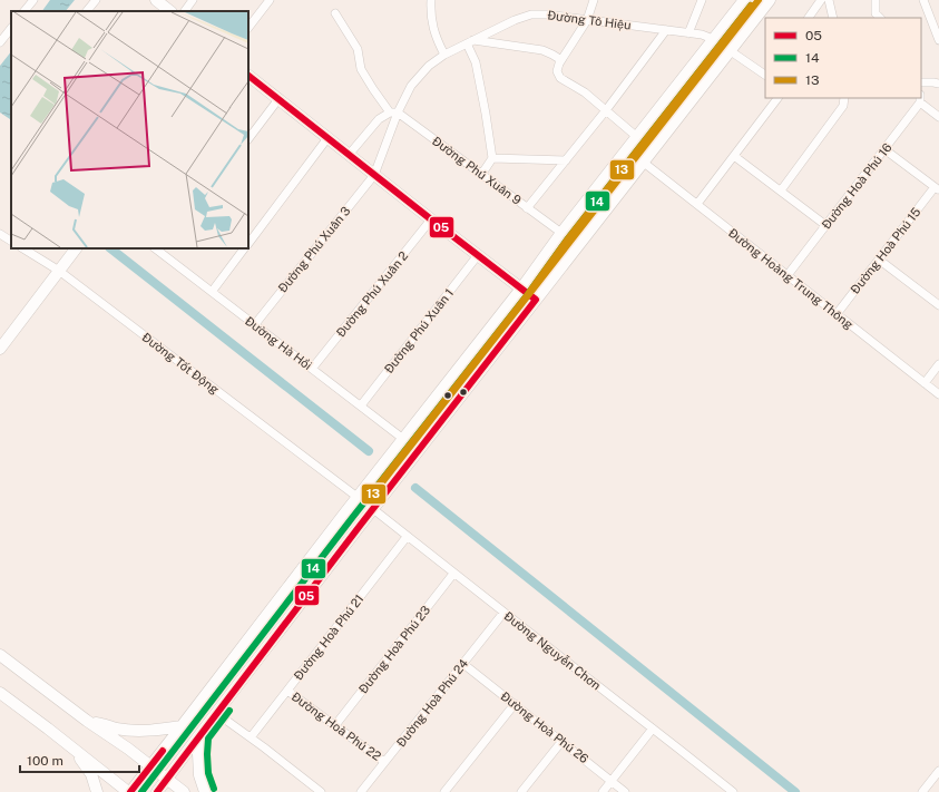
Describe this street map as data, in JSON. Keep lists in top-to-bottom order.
{
  "streets": {
    "street": [
      "Đường Tô Hiệu",
      "Đường Phú Xuân 9",
      "Đường Hoà Phú 16",
      "Đường Phú Xuân 3",
      "Đường Hoà Phú 15",
      "Đường Hoàng Trung Thông",
      "Đường Phú Xuân 2",
      "Đường Phú Xuân 1",
      "Đường Hà Hồi",
      "Đường Tốt Động",
      "Đường Hoà Phú 21",
      "Đường Hoà Phú 23",
      "Đường Nguyễn Chơn",
      "Đường Hoà Phú 24",
      "Đường Hoà Phú 22",
      "Đường Hoà Phú 26"
    ]
  },
  "crossings": [
    ["Đường Tô Hiệu", "Đường Phú Xuân 9"],
    ["Đường Tô Hiệu", "Đường Phú Xuân 3"],
    ["Đường Hoà Phú 16", "Đường Hoàng Trung Thông"],
    ["Đường Phú Xuân 3", "Đường Hà Hồi"],
    ["Đường Hoà Phú 15", "Đường Hoàng Trung Thông"],
    ["Đường Phú Xuân 2", "Đường Hà Hồi"],
    ["Đường Phú Xuân 1", "Đường Hà Hồi"],
    ["Đường Tốt Động", "Đường Nguyễn Chơn"],
    ["Đường Hoà Phú 21", "Đường Nguyễn Chơn"],
    ["Đường Hoà Phú 21", "Đường Hoà Phú 22"],
    ["Đường Hoà Phú 23", "Đường Nguyễn Chơn"],
    ["Đường Hoà Phú 23", "Đường Hoà Phú 22"],
    ["Đường Nguyễn Chơn", "Đường Hoà Phú 24"],
    ["Đường Hoà Phú 24", "Đường Hoà Phú 22"],
    ["Đường Hoà Phú 24", "Đường Hoà Phú 26"]
  ],
  "lines": ["transit line 13", "transit line 14", "transit line 05"],
  "legend": ["05", "14", "13"],
  "scale_bar": "100 m"
}
